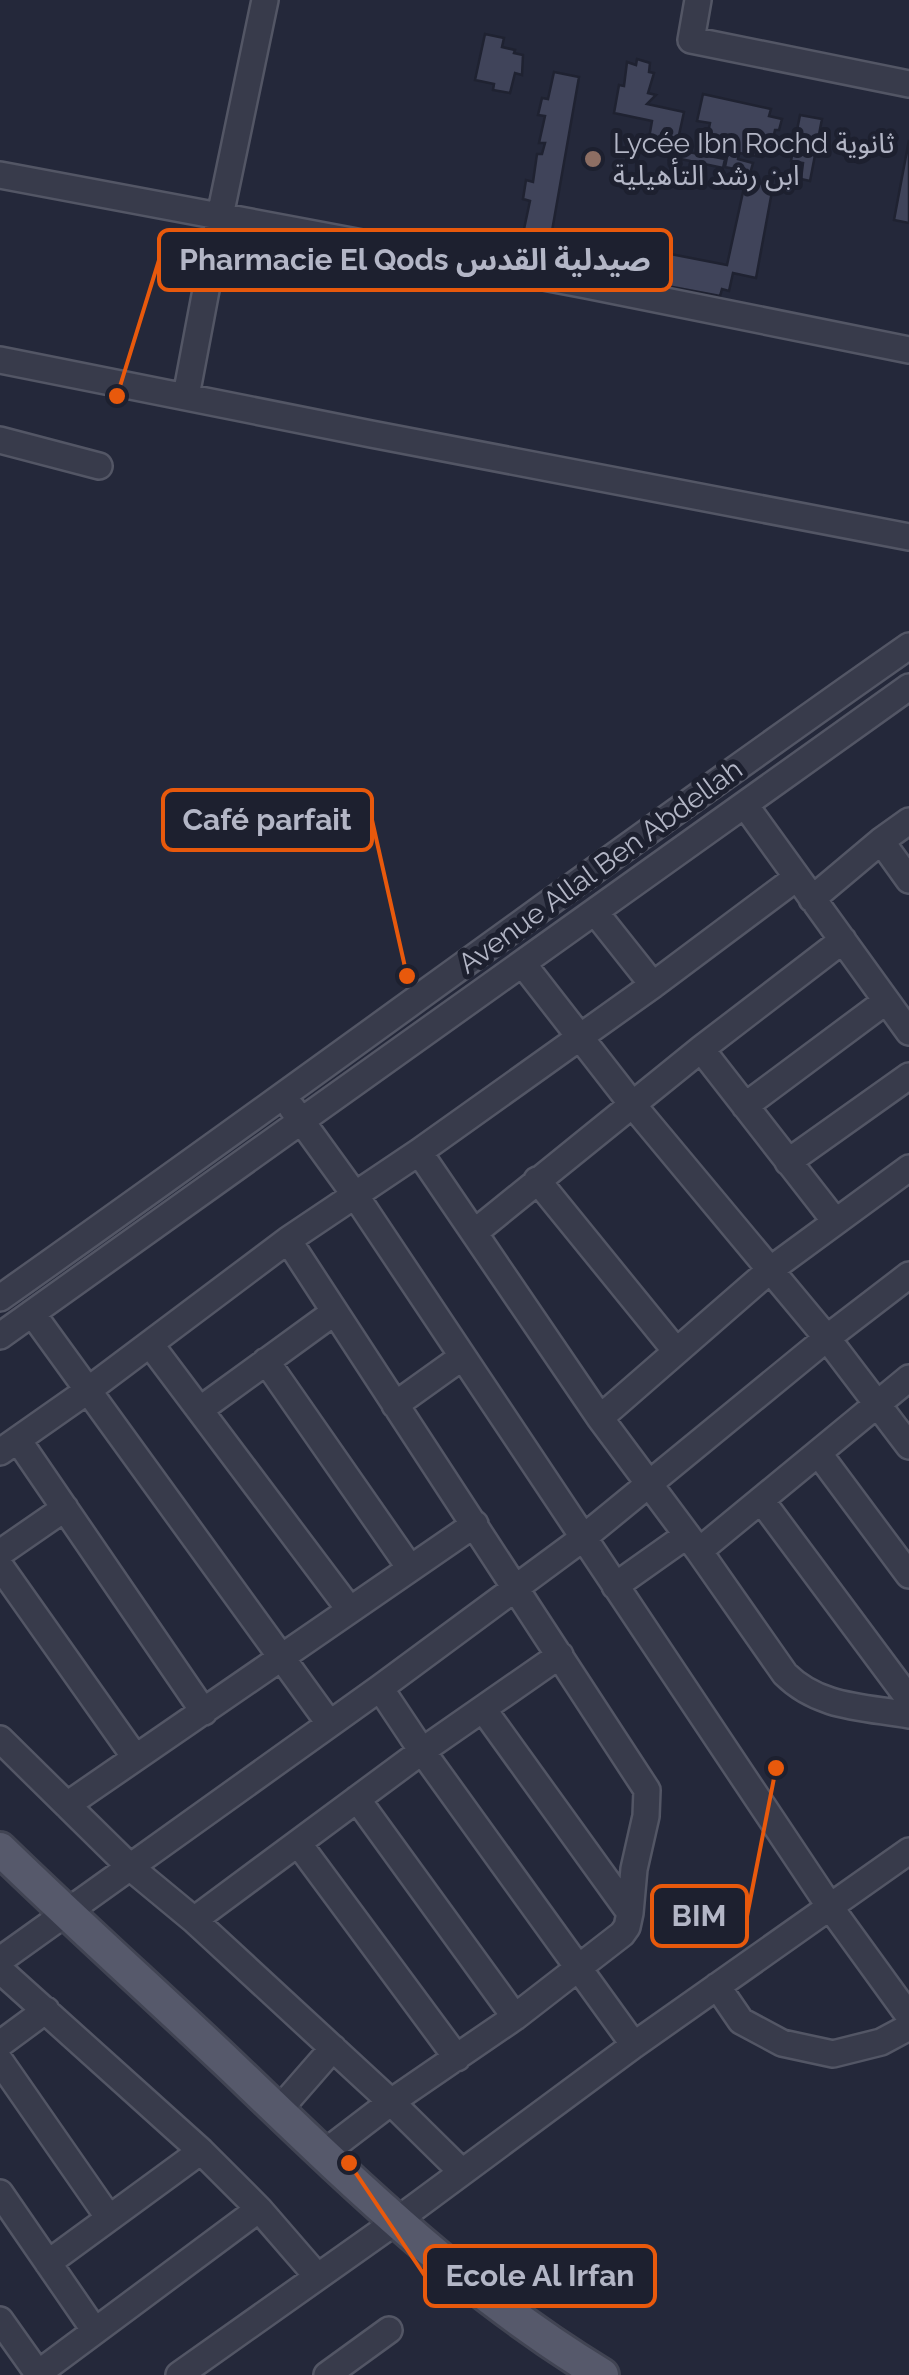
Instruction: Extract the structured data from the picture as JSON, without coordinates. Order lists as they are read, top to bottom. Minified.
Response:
{"streets":{"street":["Avenue Allal Ben Abdellah"]},"places":["Lycée Ibn Rochd ثانوية ابن رشد التأهيلية","Pharmacie El Qods صيدلية القدس","Café parfait","BIM","Ecole Al Irfan"]}
